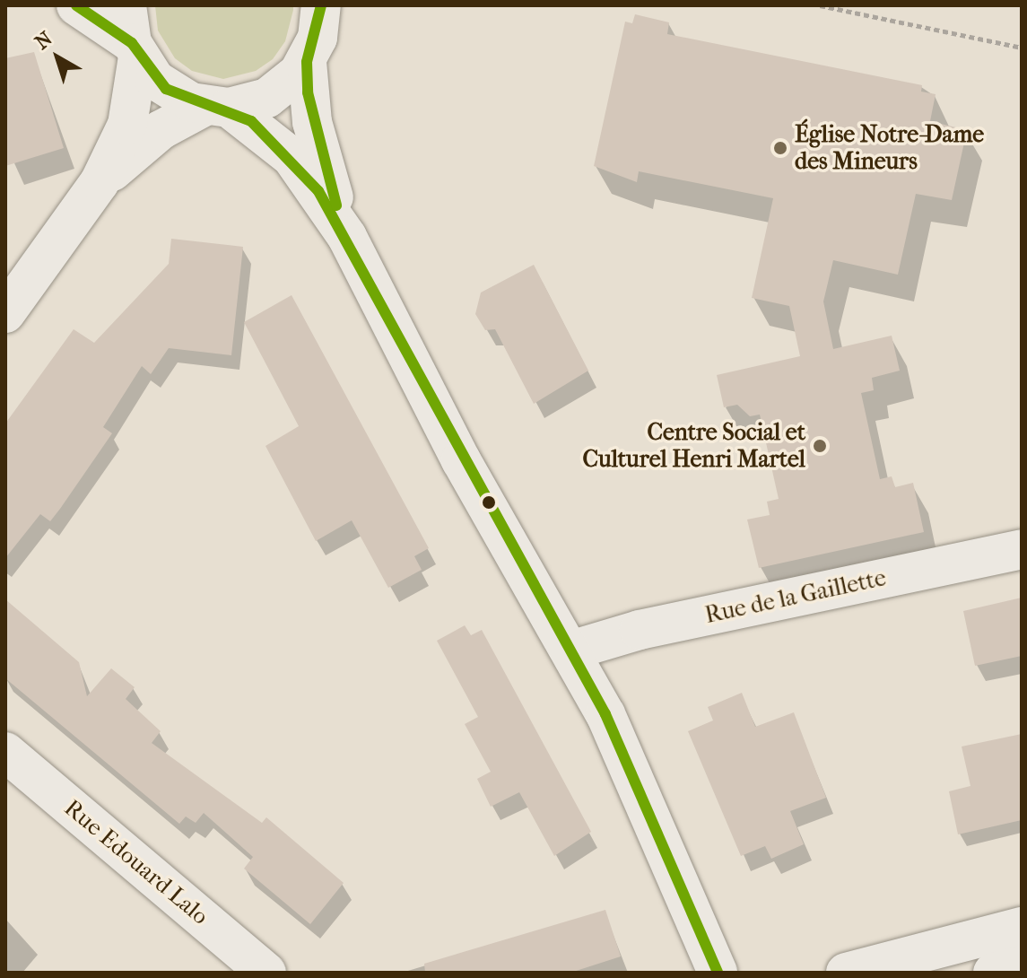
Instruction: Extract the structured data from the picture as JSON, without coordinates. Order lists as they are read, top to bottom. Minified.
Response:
{"streets":{"street":["Rue de la Gaillette","Rue Edouard Lalo"]},"places":["Église Notre-Dame des Mineurs","Centre Social et Culturel Henri Martel"],"north":"top left"}
